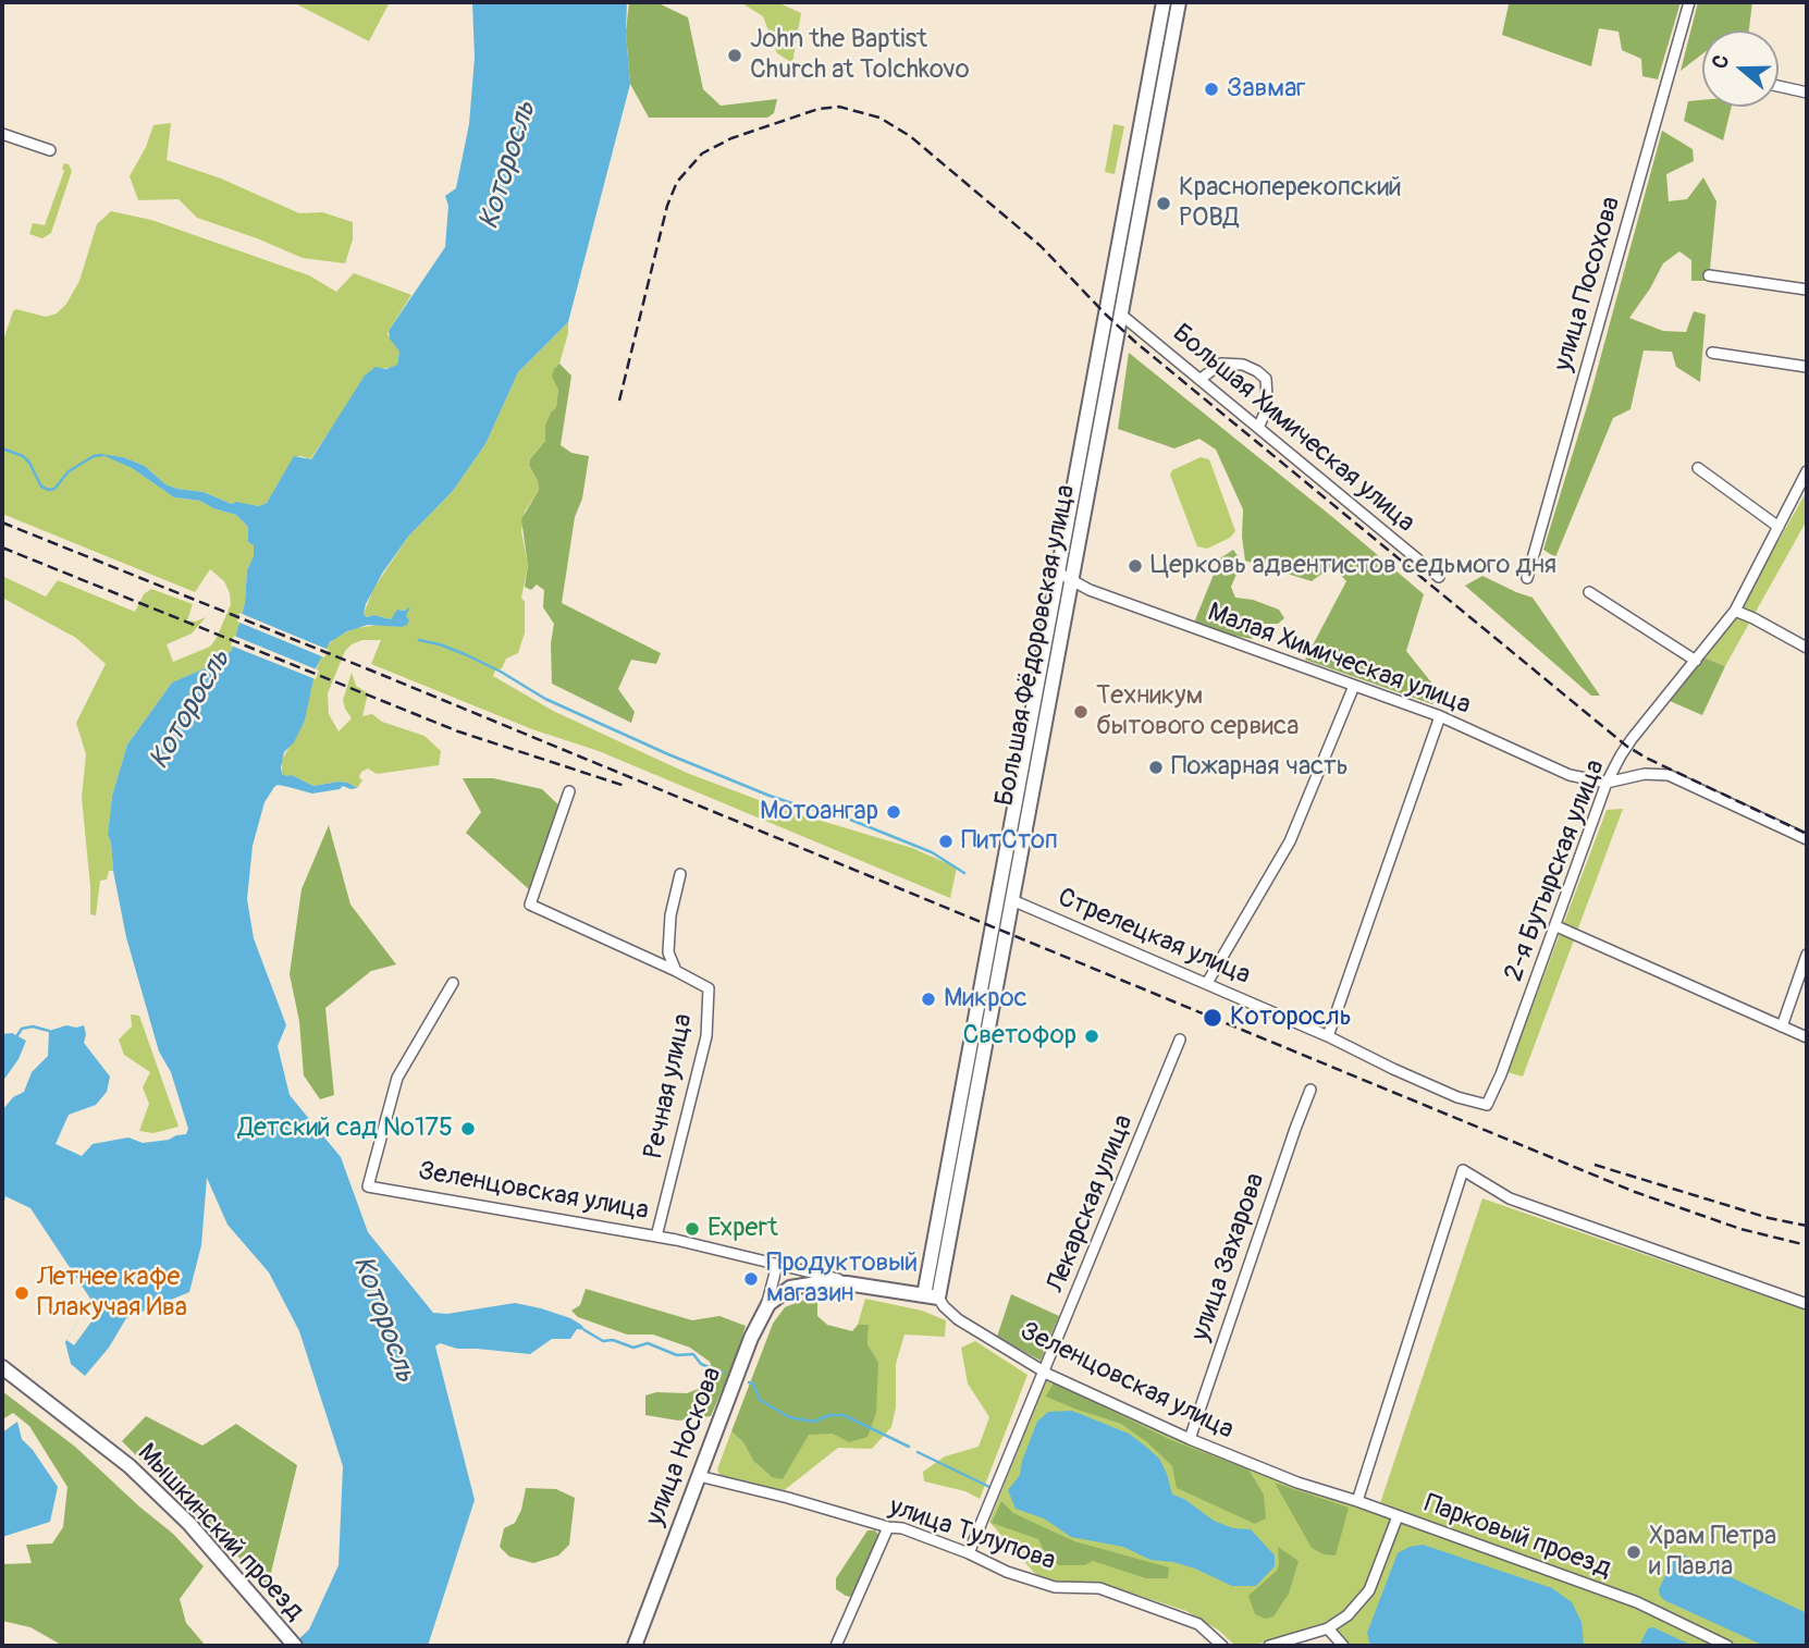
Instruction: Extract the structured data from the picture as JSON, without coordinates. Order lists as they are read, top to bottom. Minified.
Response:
{"streets":{"main road":["Большая Фёдоровская улица","Зеленцовская улица","улица Носкова","Мышкинский проезд"],"street":["улица Посохова","Большая Химическая улица","Малая Химическая улица","2-я Бутырская улица","Стрелецкая улица","Речная улица","Лекарская улица","улица Захарова","улица Тулупова","Парковый проезд"]},"crossings":[["Большая Химическая улица","Большая Фёдоровская улица"],["Большая Фёдоровская улица","Малая Химическая улица"],["Большая Фёдоровская улица","Стрелецкая улица"],["Большая Фёдоровская улица","Зеленцовская улица"],["Малая Химическая улица","2-я Бутырская улица"],["2-я Бутырская улица","Стрелецкая улица"],["Речная улица","Зеленцовская улица"],["Зеленцовская улица","Лекарская улица"],["Зеленцовская улица","улица Захарова"],["Зеленцовская улица","улица Носкова"],["Зеленцовская улица","Парковый проезд"],["Лекарская улица","улица Тулупова"],["улица Носкова","улица Тулупова"]],"water":["Которосль"],"places":["John the Baptist Church at Tolchkovo","Завмаг","Красноперекопский РОВД","Церковь адвентистов седьмого дня","Техникум бытового сервиса","Пожарная часть","Мотоангар","ПитСтоп","Микрос","Которосль","Светофор","Детский сад №175","Expert","Продуктовый магазин","Летнее кафе Плакучая Ива","Храм Петра и Павла"],"north":"left"}
